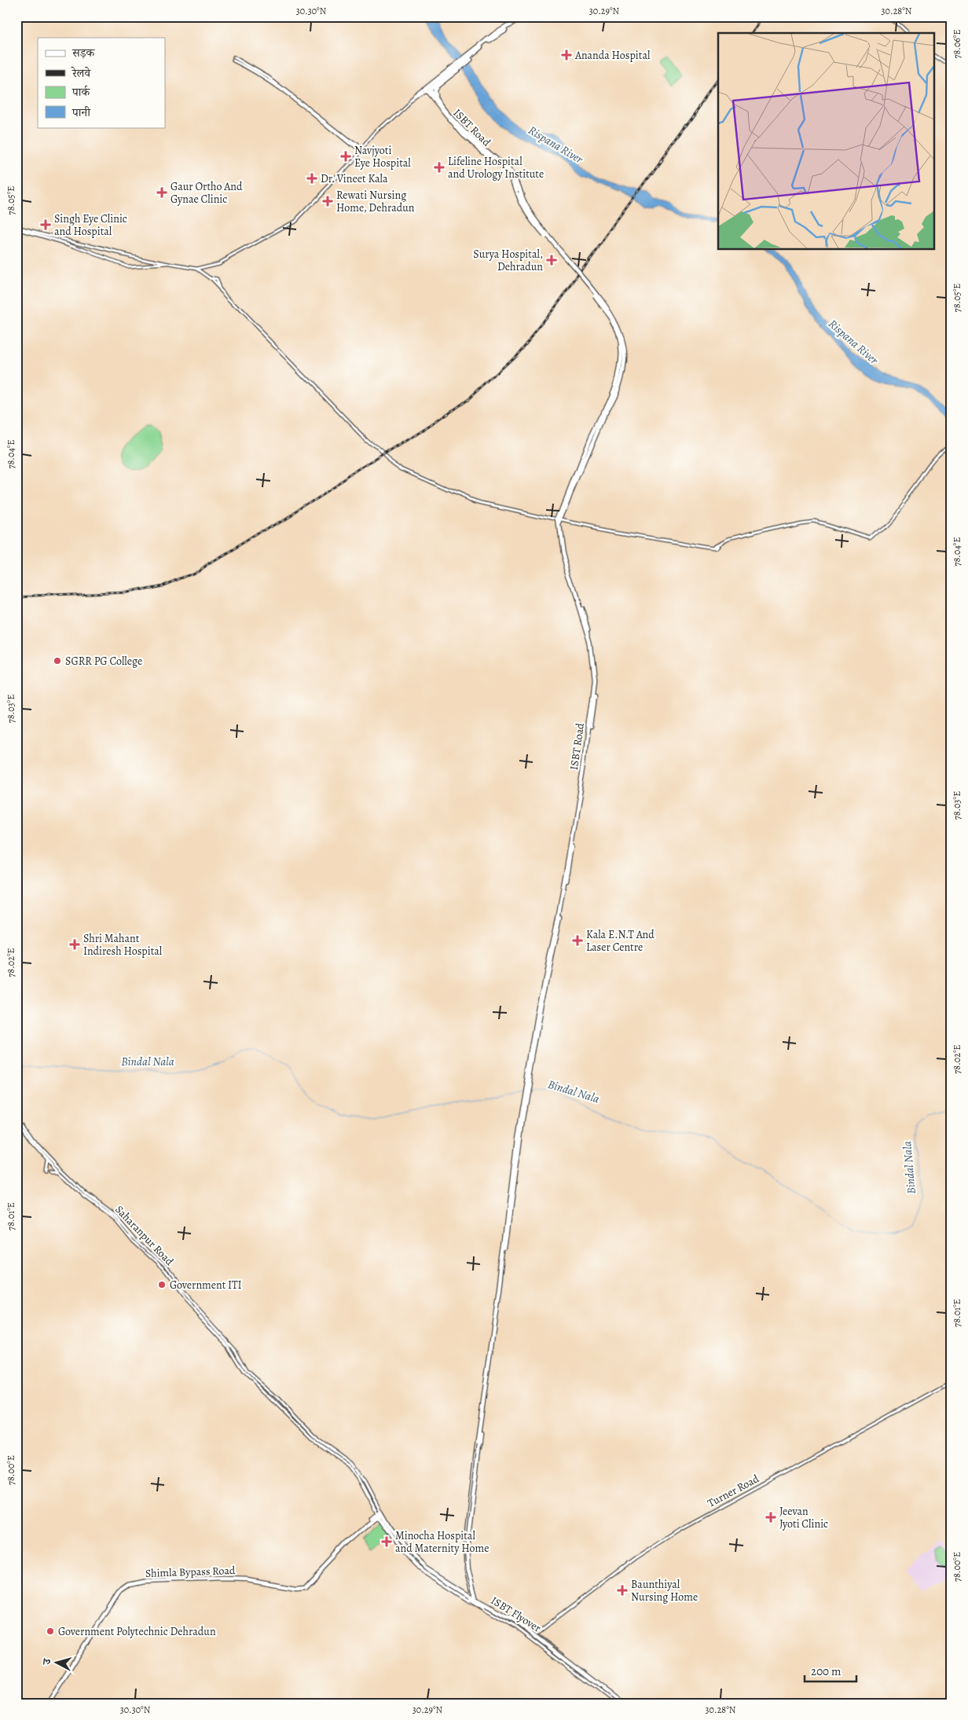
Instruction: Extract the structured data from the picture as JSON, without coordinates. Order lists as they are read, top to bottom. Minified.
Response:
{"streets":{"highway":["ISBT Road","Shimla Bypass Road","ISBT Flyover"],"main road":["Saharanpur Road","Turner Road"]},"crossings":[["Saharanpur Road","Shimla Bypass Road"]],"water":["Rispana River","Bindal Nala"],"places":{"health":["Ananda Hospital","Navjyoti Eye Hospital","Lifeline Hospital and Urology Institute","Dr. Vineet Kala","Gaur Ortho And Gynae Clinic","Rewati Nursing Home, Dehradun","Singh Eye Clinic and Hospital","Surya Hospital, Dehradun","Kala E.N.T And Laser Centre","Shri Mahant Indiresh Hospital","Jeevan Jyoti Clinic","Minocha Hospital and Maternity Home","Baunthiyal Nursing Home"],"other":["SGRR PG College","Government ITI","Government Polytechnic Dehradun"]},"legend":["सड़क","रेलवे","पार्क","पानी"],"scale_bar":"200 m","north":"left","coordinates":["30.30°N","30.29°N","30.28°N","78.06°E","78.05°E","78.04°E","78.03°E","78.02°E","78.01°E","78.00°E"]}
